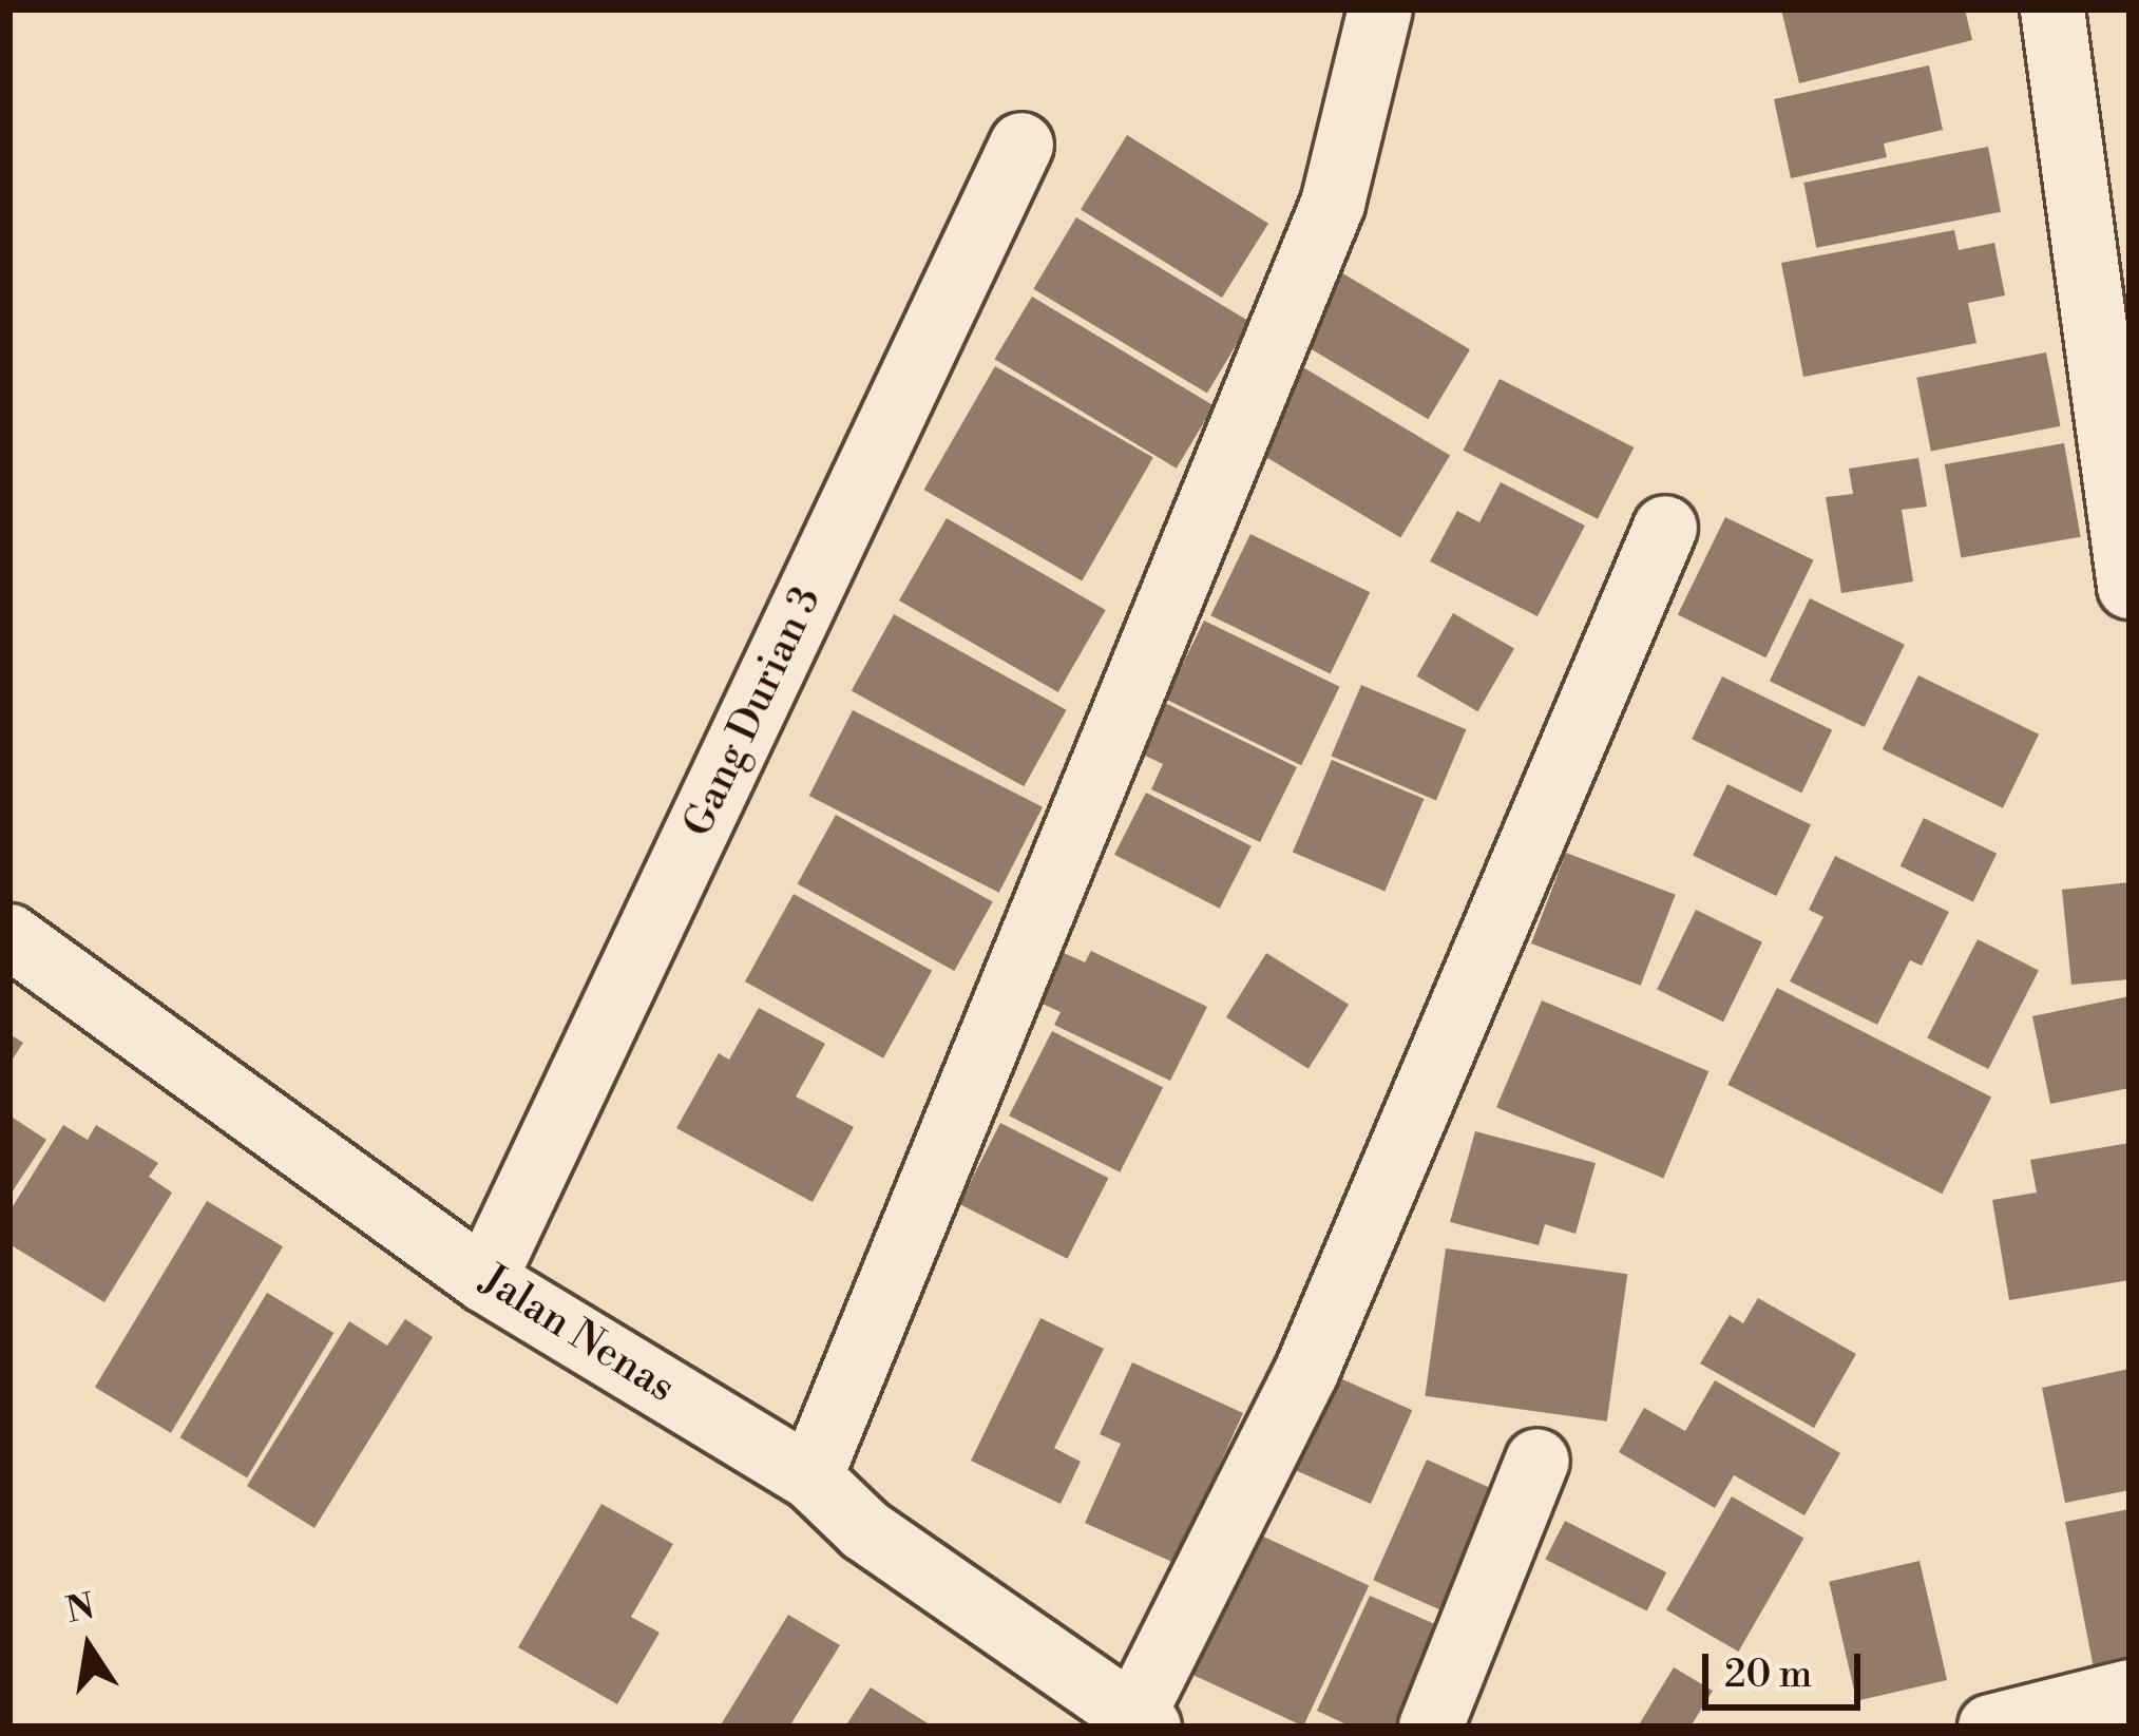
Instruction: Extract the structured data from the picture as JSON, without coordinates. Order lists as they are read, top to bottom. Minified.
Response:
{"streets":{"street":["Gang Durian 3","Jalan Nenas"]},"crossings":[["Gang Durian 3","Jalan Nenas"]],"scale_bar":"20 m","north":"top"}
